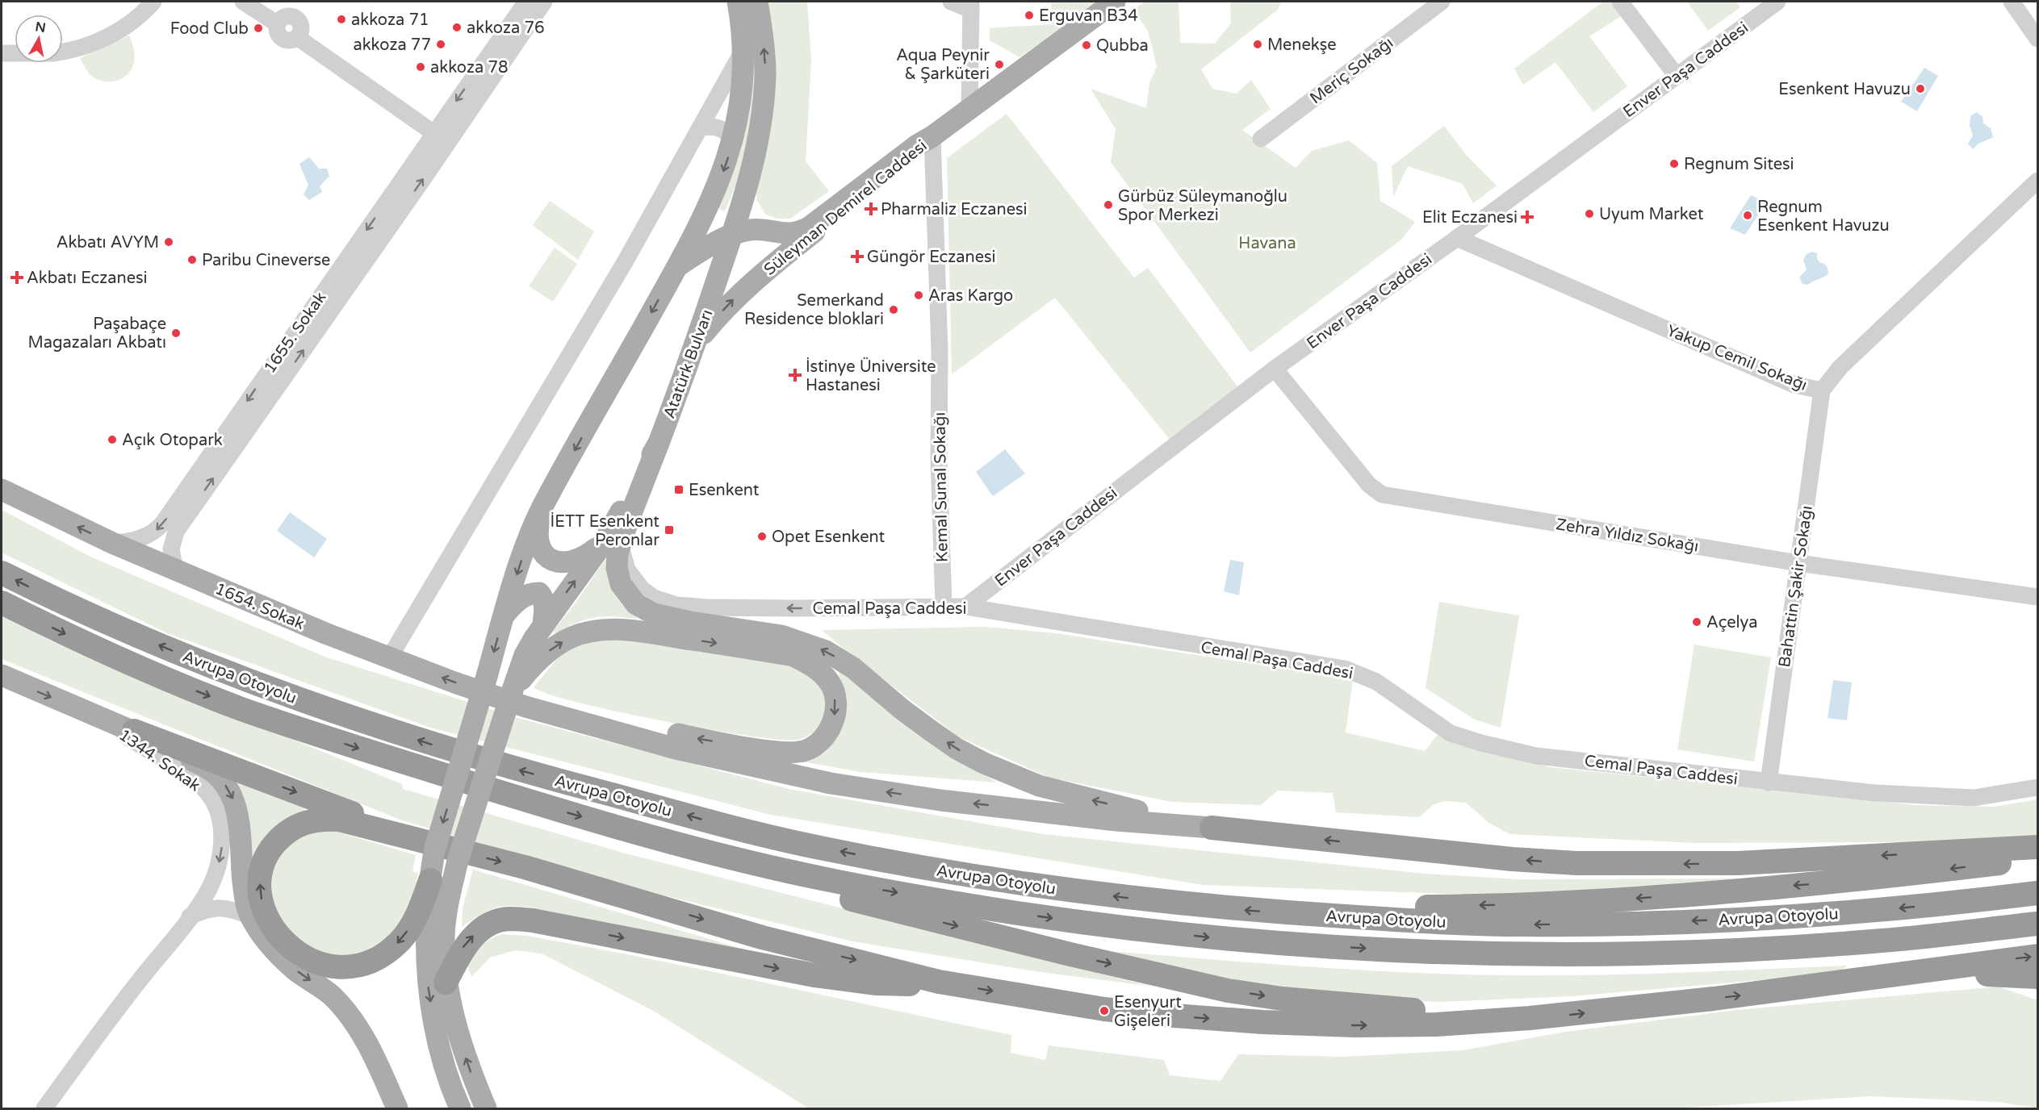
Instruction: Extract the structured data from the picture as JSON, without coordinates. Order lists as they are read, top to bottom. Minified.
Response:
{"streets":{"highway":["Avrupa Otoyolu"],"main road":["Süleyman Demirel Caddesi","Atatürk Bulvarı","1654. Sokak"],"street":["Enver Paşa Caddesi","Meriç Sokağı","1655. Sokak","Yakup Cemil Sokağı","Kemal Sunal Sokağı","Zehra Yıldız Sokağı","Bahattin Şakir Sokağı","Cemal Paşa Caddesi","1344. Sokak"]},"crossings":[["Enver Paşa Caddesi","Yakup Cemil Sokağı"],["Enver Paşa Caddesi","Zehra Yıldız Sokağı"],["Enver Paşa Caddesi","Cemal Paşa Caddesi"],["Süleyman Demirel Caddesi","Atatürk Bulvarı"],["Süleyman Demirel Caddesi","Kemal Sunal Sokağı"],["1655. Sokak","1654. Sokak"],["Yakup Cemil Sokağı","Bahattin Şakir Sokağı"],["Atatürk Bulvarı","1654. Sokak"],["Atatürk Bulvarı","Cemal Paşa Caddesi"],["Kemal Sunal Sokağı","Cemal Paşa Caddesi"],["Zehra Yıldız Sokağı","Bahattin Şakir Sokağı"],["Bahattin Şakir Sokağı","Cemal Paşa Caddesi"]],"one_way":["1654. Sokak","1344. Sokak"],"parks":["Havana"],"places":{"other":["Erguvan B34","akkoza 71","akkoza 76","Food Club","akkoza 77","Menekşe","Qubba","Aqua Peynir & Şarküteri","akkoza 78","Esenkent Havuzu","Regnum Sitesi","Gürbüz Süleymanoğlu Spor Merkezi","Uyum Market","Regnum Esenkent Havuzu","Akbatı AVYM","Paribu Cineverse","Aras Kargo","Semerkand Residence bloklari","Paşabaçe Magazaları Akbatı","Açık Otopark","Opet Esenkent","Açelya","Esenyurt Gişeleri"],"health":["Pharmaliz Eczanesi","Elit Eczanesi","Güngör Eczanesi","Akbatı Eczanesi","İstinye Üniversite Hastanesi"],"transit":["Esenkent","İETT Esenkent Peronlar"]},"north":"top"}
